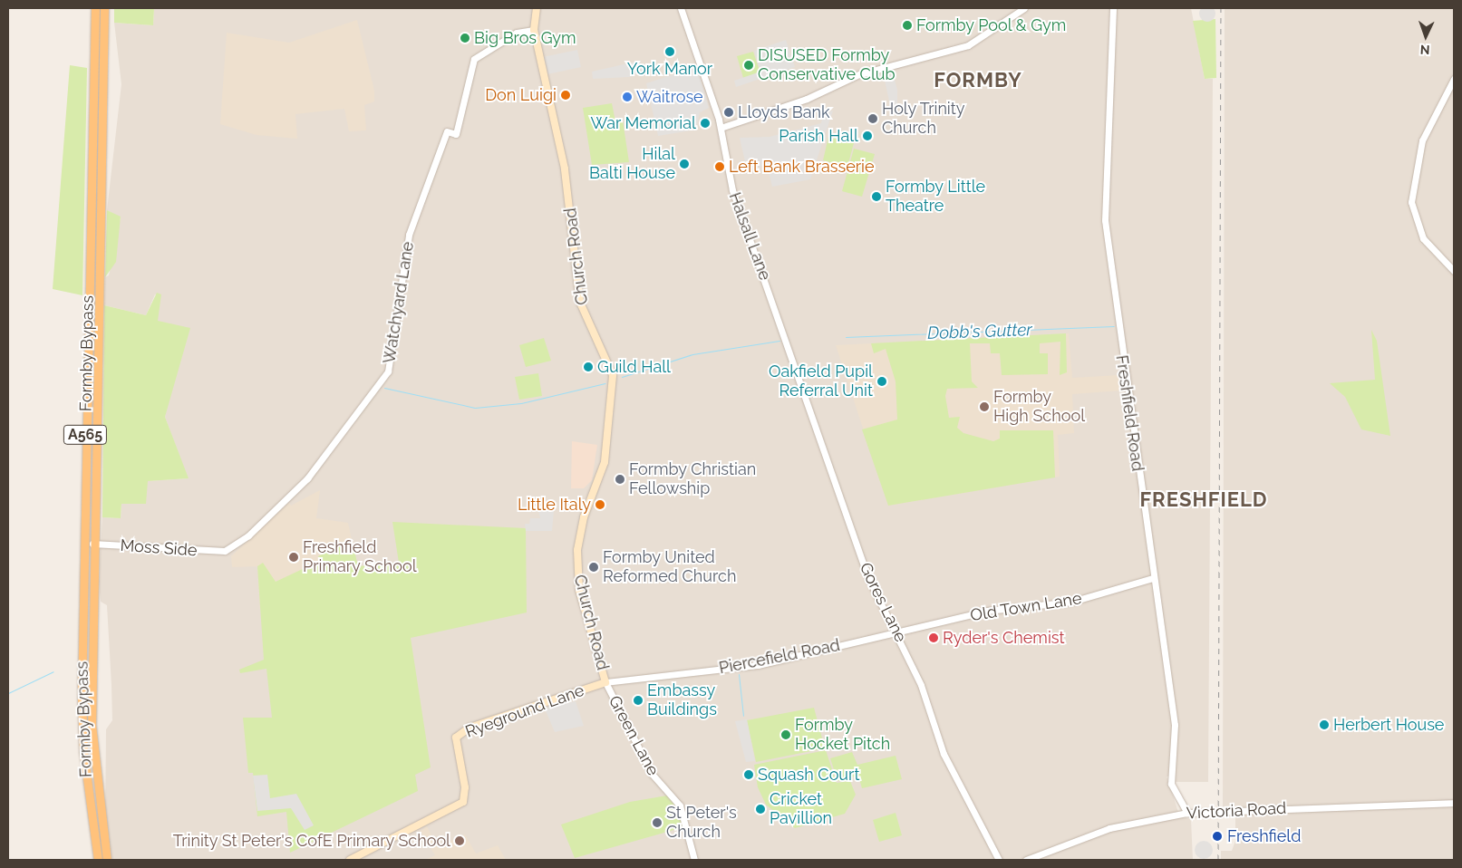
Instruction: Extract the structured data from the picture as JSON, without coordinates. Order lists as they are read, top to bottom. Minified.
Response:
{"streets":{"highway":["Formby Bypass","A565"],"main road":["Church Road","Ryeground Lane"],"street":["Halsall Lane","Watchyard Lane","Freshfield Road","Moss Side","Gores Lane","Old Town Lane","Piercefield Road","Green Lane","Victoria Road"]},"crossings":[["Halsall Lane","Gores Lane"],["Church Road","Watchyard Lane"],["Church Road","Piercefield Road"],["Church Road","Ryeground Lane"],["Church Road","Green Lane"],["Watchyard Lane","Moss Side"],["Formby Bypass","Moss Side"],["Freshfield Road","Old Town Lane"],["Freshfield Road","Victoria Road"],["Gores Lane","Old Town Lane"],["Gores Lane","Piercefield Road"],["Old Town Lane","Piercefield Road"],["Piercefield Road","Ryeground Lane"],["Piercefield Road","Green Lane"],["Ryeground Lane","Green Lane"]],"districts":["FORMBY","FRESHFIELD"],"water":["Dobb's Gutter"],"places":["Formby Pool & Gym","Big Bros Gym","York Manor","DISUSED Formby Conservative Club","Don Luigi","Waitrose","Lloyds Bank","Holy Trinity Church","War Memorial","Parish Hall","Hilal Balti House","Left Bank Brasserie","Formby Little Theatre","Guild Hall","Oakfield Pupil Referral Unit","Formby High School","Formby Christian Fellowship","Little Italy","Freshfield Primary School","Formby United Reformed Church","Ryder's Chemist","Embassy Buildings","Herbert House","Formby Hocket Pitch","Squash Court","Cricket Pavillion","St Peter's Church","Freshfield","Trinity St Peter's CofE Primary School"],"north":"bottom"}
